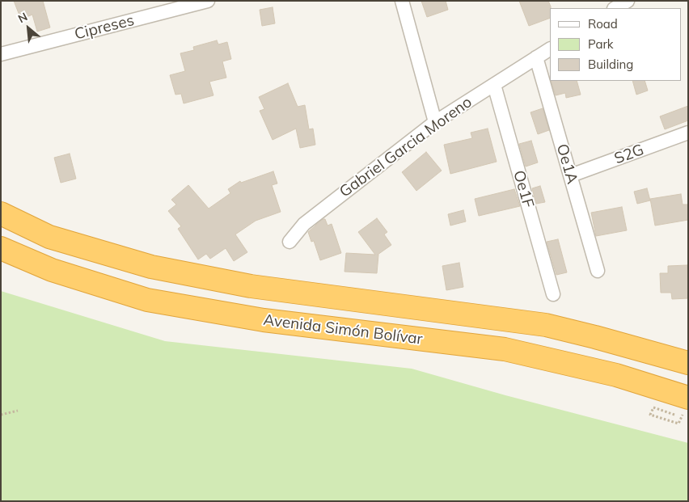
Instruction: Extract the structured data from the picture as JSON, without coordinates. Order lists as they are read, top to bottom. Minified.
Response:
{"streets":{"highway":["Avenida Simón Bolívar"],"street":["Cipreses","Gabriel Garcia Moreno","S2G","Oe1A","Oe1F"]},"crossings":[["Gabriel Garcia Moreno","Oe1A"],["Gabriel Garcia Moreno","Oe1F"],["S2G","Oe1A"]],"legend":["Road","Park","Building"],"north":"top left"}
